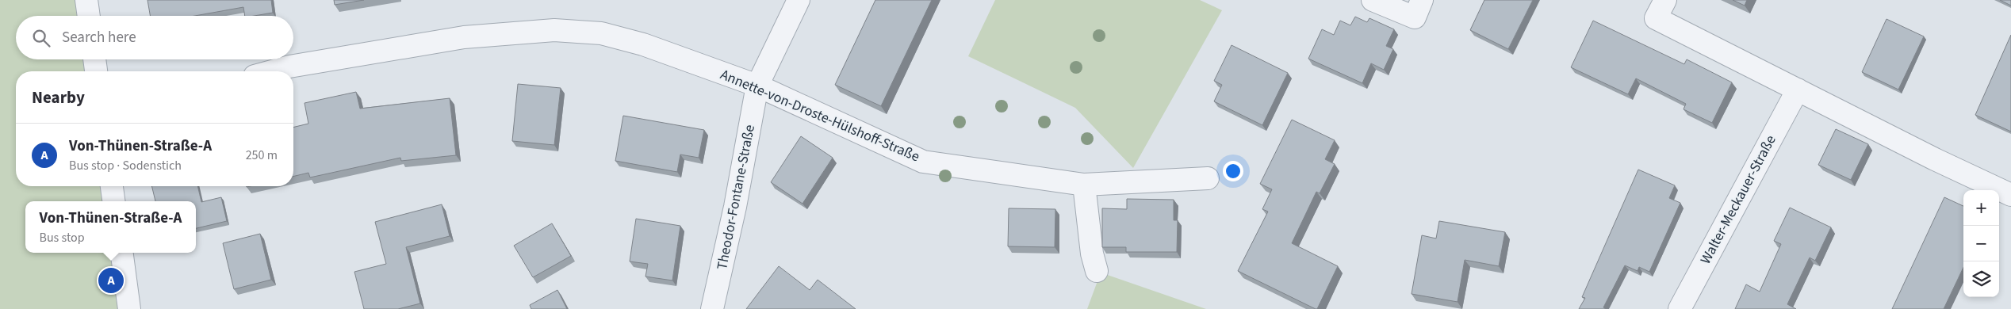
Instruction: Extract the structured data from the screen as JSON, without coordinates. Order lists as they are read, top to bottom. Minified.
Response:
{"streets":{"street":["Annette-von-Droste-Hülshoff-Straße","Theodor-Fontane-Straße","Walter-Meckauer-Straße"]},"crossings":[["Annette-von-Droste-Hülshoff-Straße","Theodor-Fontane-Straße"]],"page":{"search":"Search here","heading":"Nearby","list":[{"mark":"A","name":"Von-Thünen-Straße-A","note":"Bus stop · Sodenstich","value":"250 m"}],"map_buttons":["+","−"],"popup":["Von-Thünen-Straße-A","Bus stop"],"pins":"A"}}
